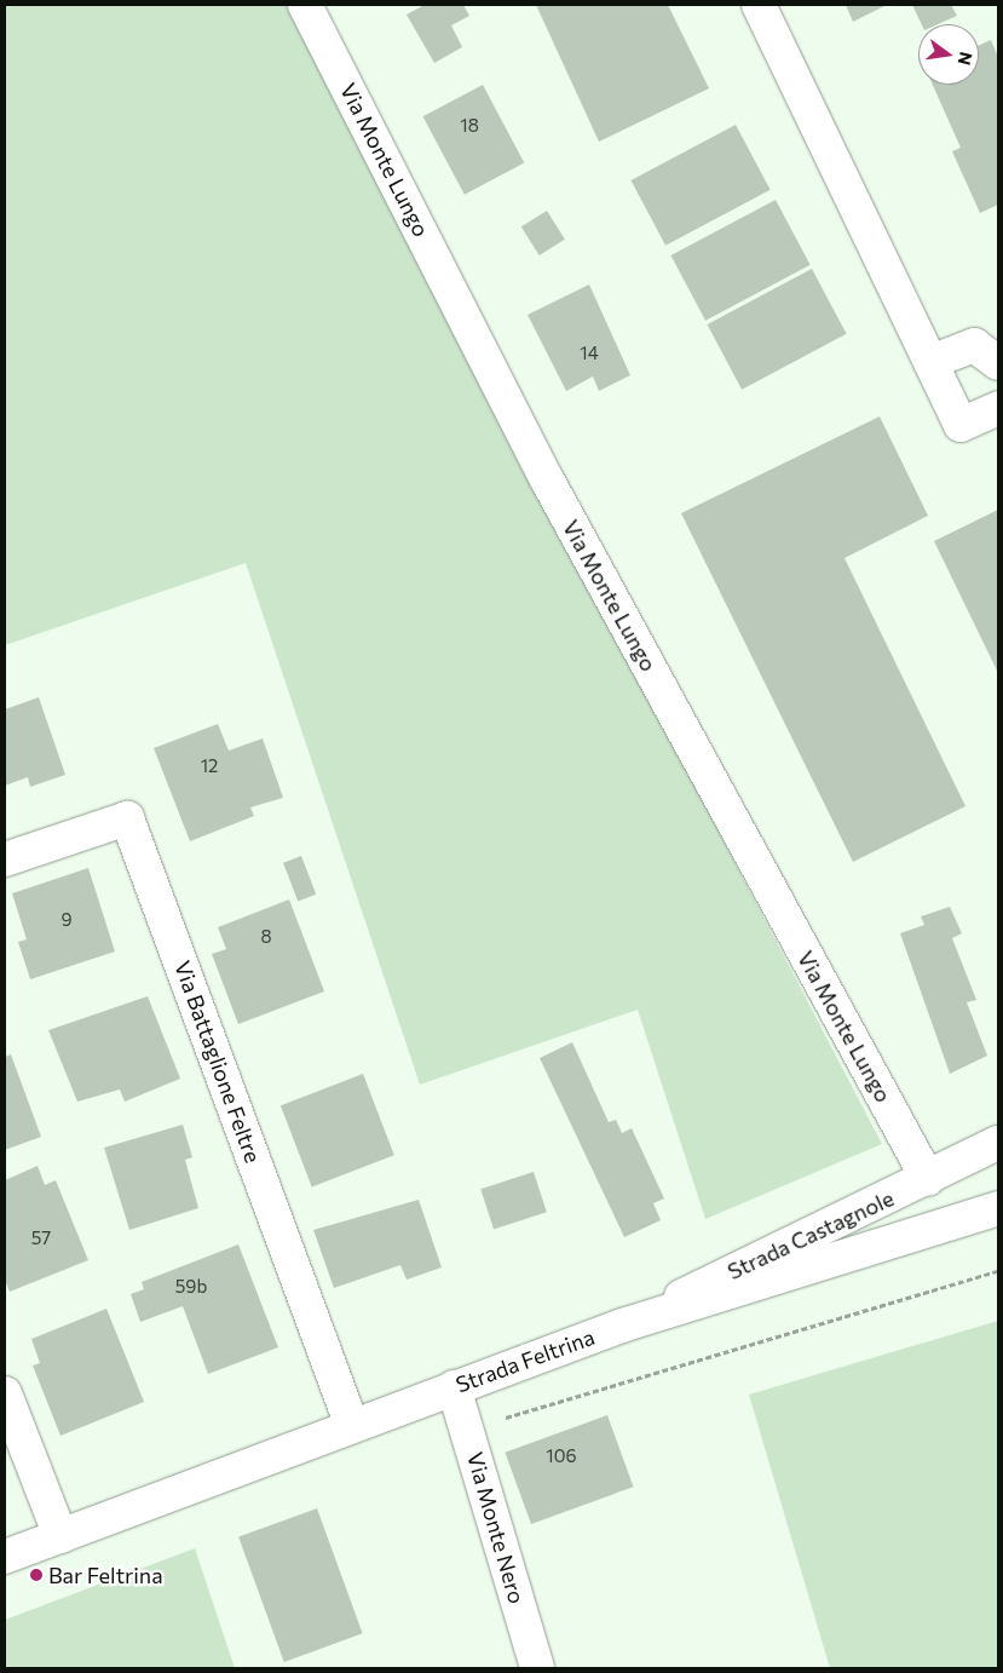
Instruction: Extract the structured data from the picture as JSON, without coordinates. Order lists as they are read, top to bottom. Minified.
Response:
{"streets":{"street":["Via Monte Lungo","Via Battaglione Feltre","Strada Castagnole","Strada Feltrina","Via Monte Nero"]},"crossings":[["Via Monte Lungo","Strada Castagnole"],["Via Battaglione Feltre","Strada Feltrina"],["Strada Castagnole","Strada Feltrina"],["Strada Feltrina","Via Monte Nero"]],"places":["Bar Feltrina"],"house_numbers":["18","14","12","9","8","57","59b","106"],"north":"right"}
